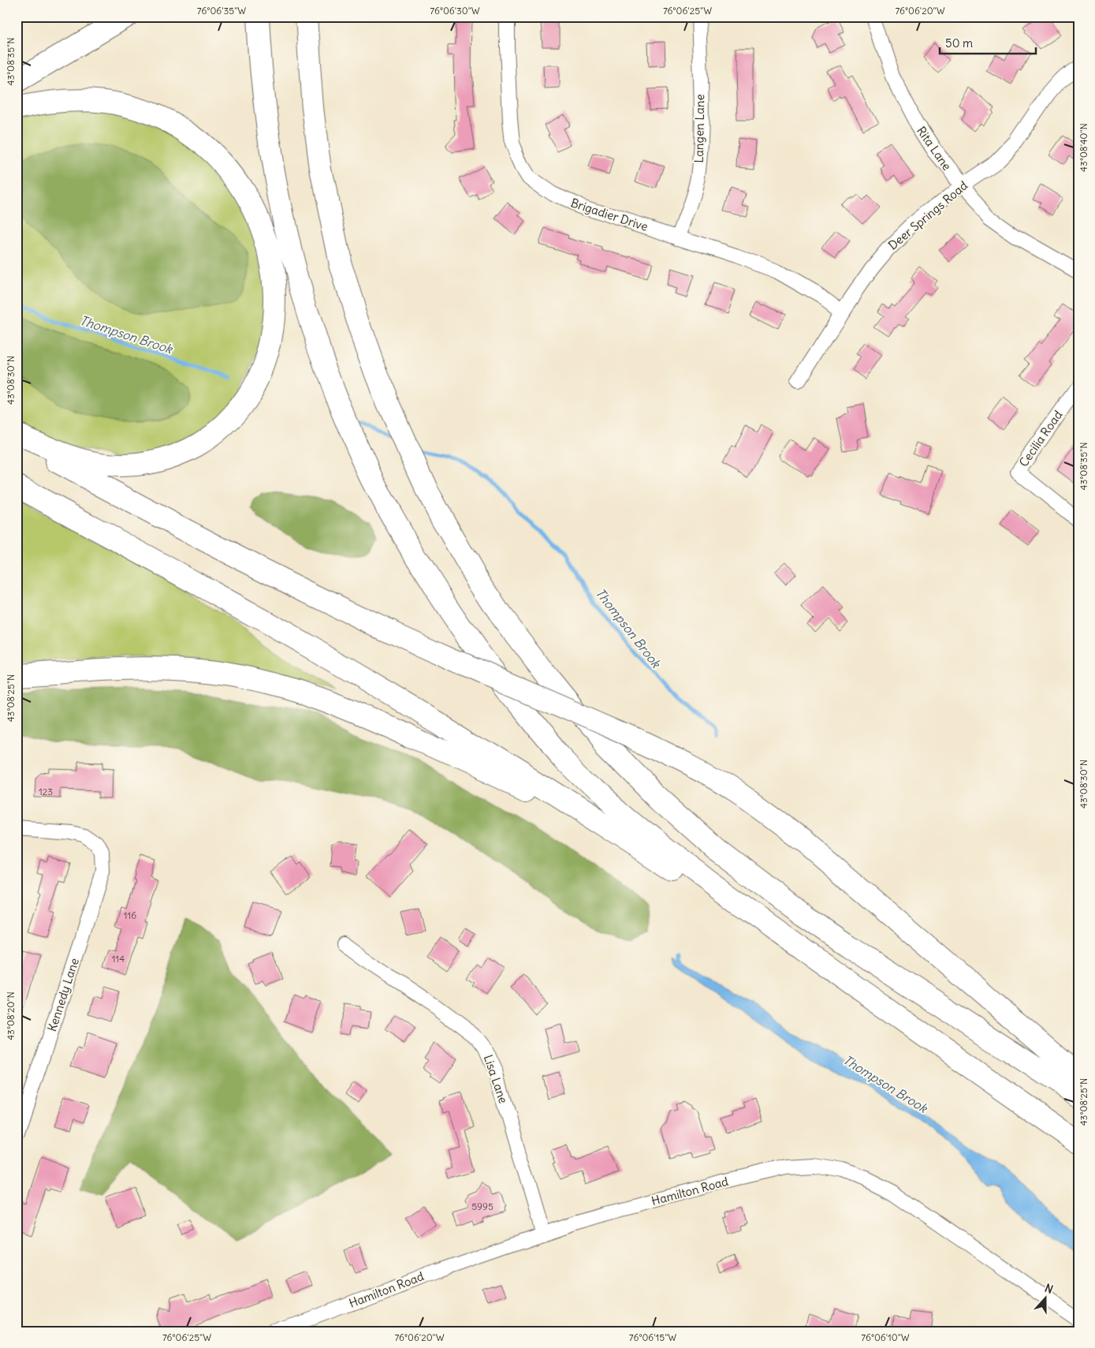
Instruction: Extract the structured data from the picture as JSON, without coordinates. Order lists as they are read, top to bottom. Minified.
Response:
{"streets":{"street":["Langen Lane","Rita Lane","Brigadier Drive","Deer Springs Road","Cecilia Road","Kennedy Lane","Lisa Lane","Hamilton Road"]},"crossings":[["Langen Lane","Brigadier Drive"],["Rita Lane","Deer Springs Road"],["Brigadier Drive","Deer Springs Road"],["Lisa Lane","Hamilton Road"]],"water":["Thompson Brook"],"house_numbers":["123","116","114","5995"],"scale_bar":"50 m","north":"top","coordinates":["76°06'35\"W","76°06'30\"W","76°06'25\"W","76°06'20\"W","43°08'35\"N","43°08'40\"N","43°08'30\"N","43°08'25\"N","43°08'20\"N","76°06'15\"W","76°06'10\"W"]}
